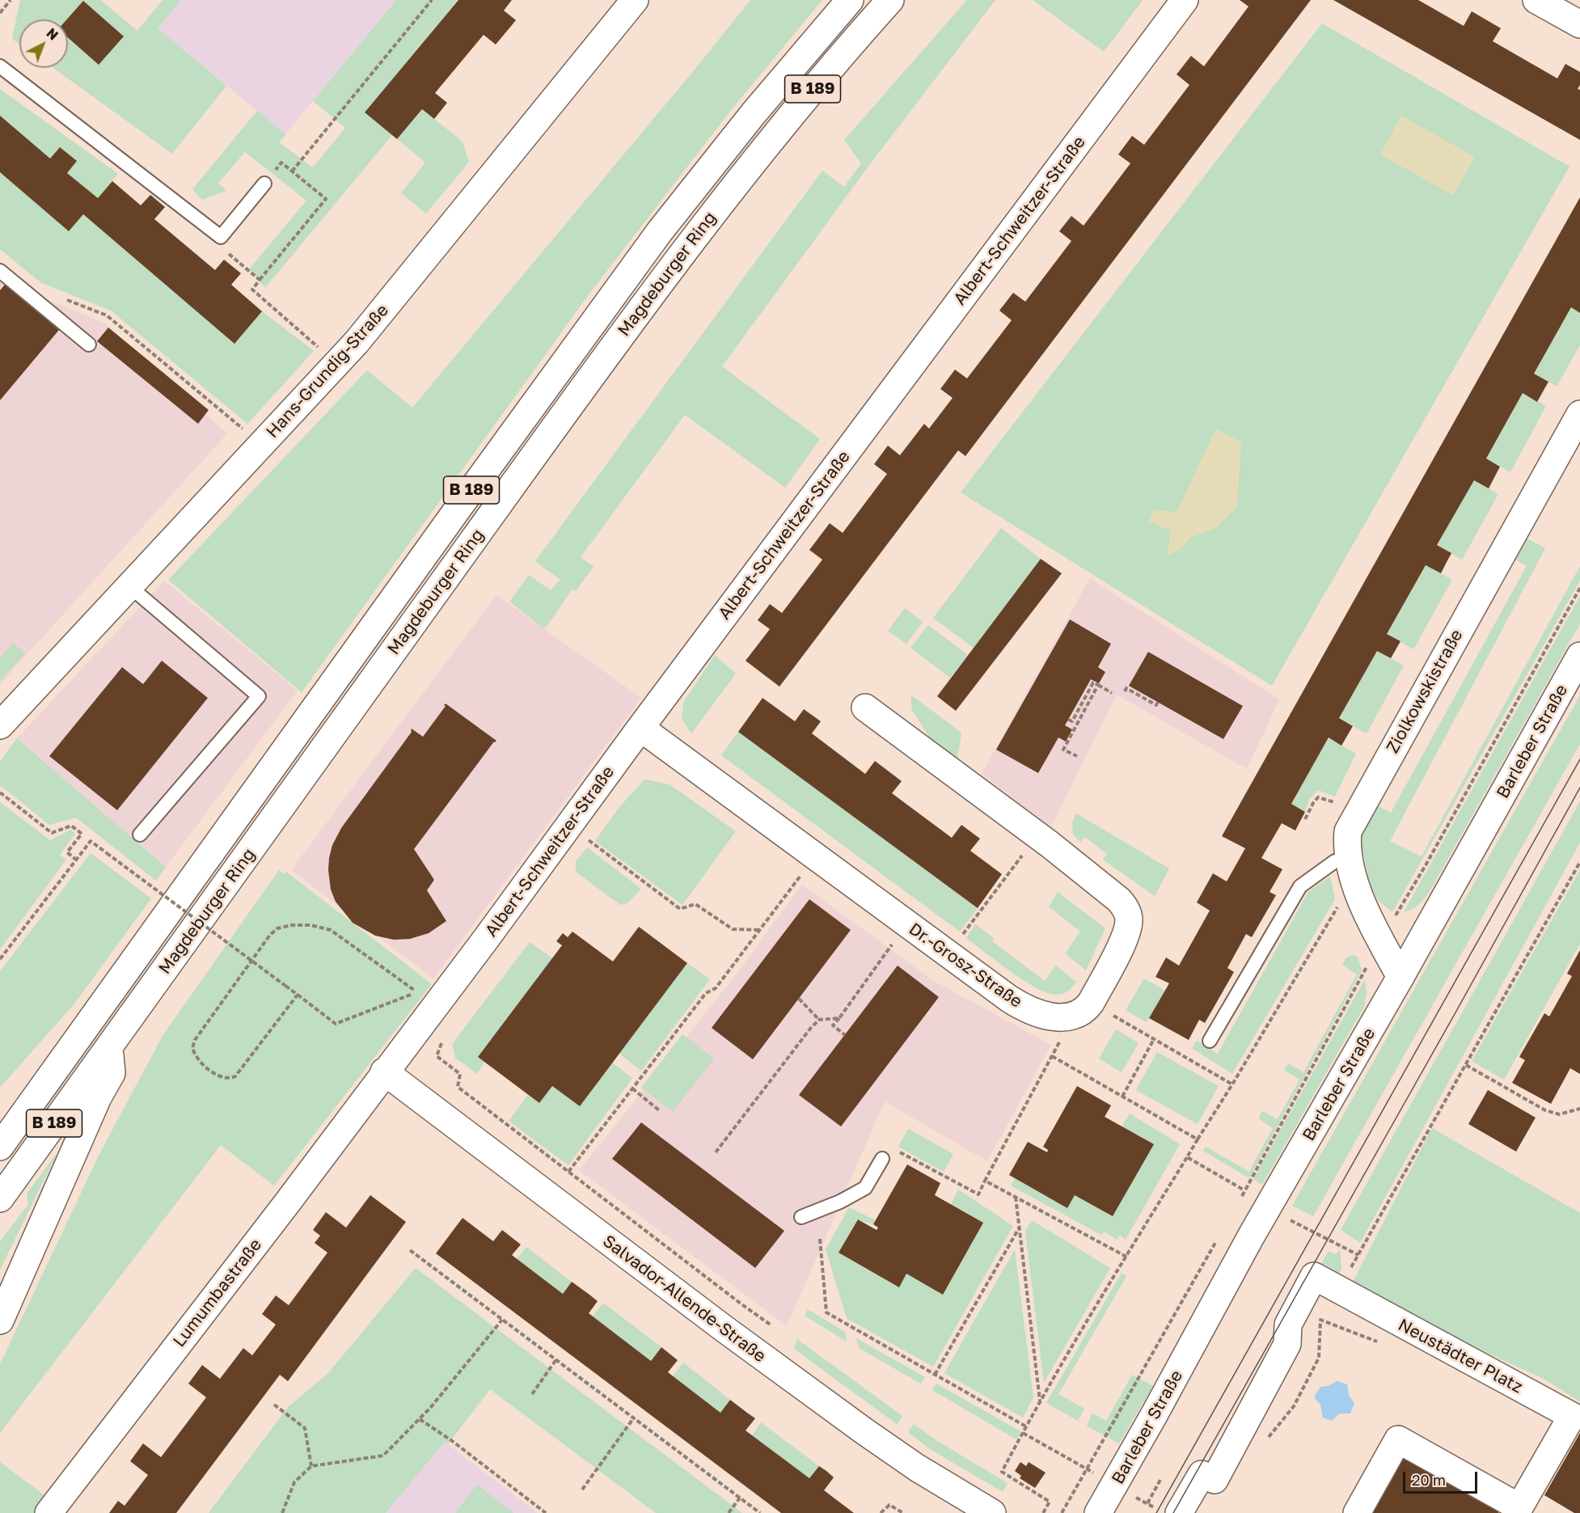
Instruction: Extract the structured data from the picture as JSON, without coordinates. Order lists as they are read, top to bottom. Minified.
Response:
{"streets":{"main road":["B 189","Albert-Schweitzer-Straße","Magdeburger Ring","Hans-Grundig-Straße","Ziolkowskistraße","Barleber Straße","Dr.-Grosz-Straße","Lumumbastraße","Salvador-Allende-Straße","Neustädter Platz"]},"crossings":[["Albert-Schweitzer-Straße","Dr.-Grosz-Straße"],["Albert-Schweitzer-Straße","Lumumbastraße"],["Albert-Schweitzer-Straße","Salvador-Allende-Straße"],["Ziolkowskistraße","Barleber Straße"],["Lumumbastraße","Salvador-Allende-Straße"]],"scale_bar":"20 m","north":"top right"}
